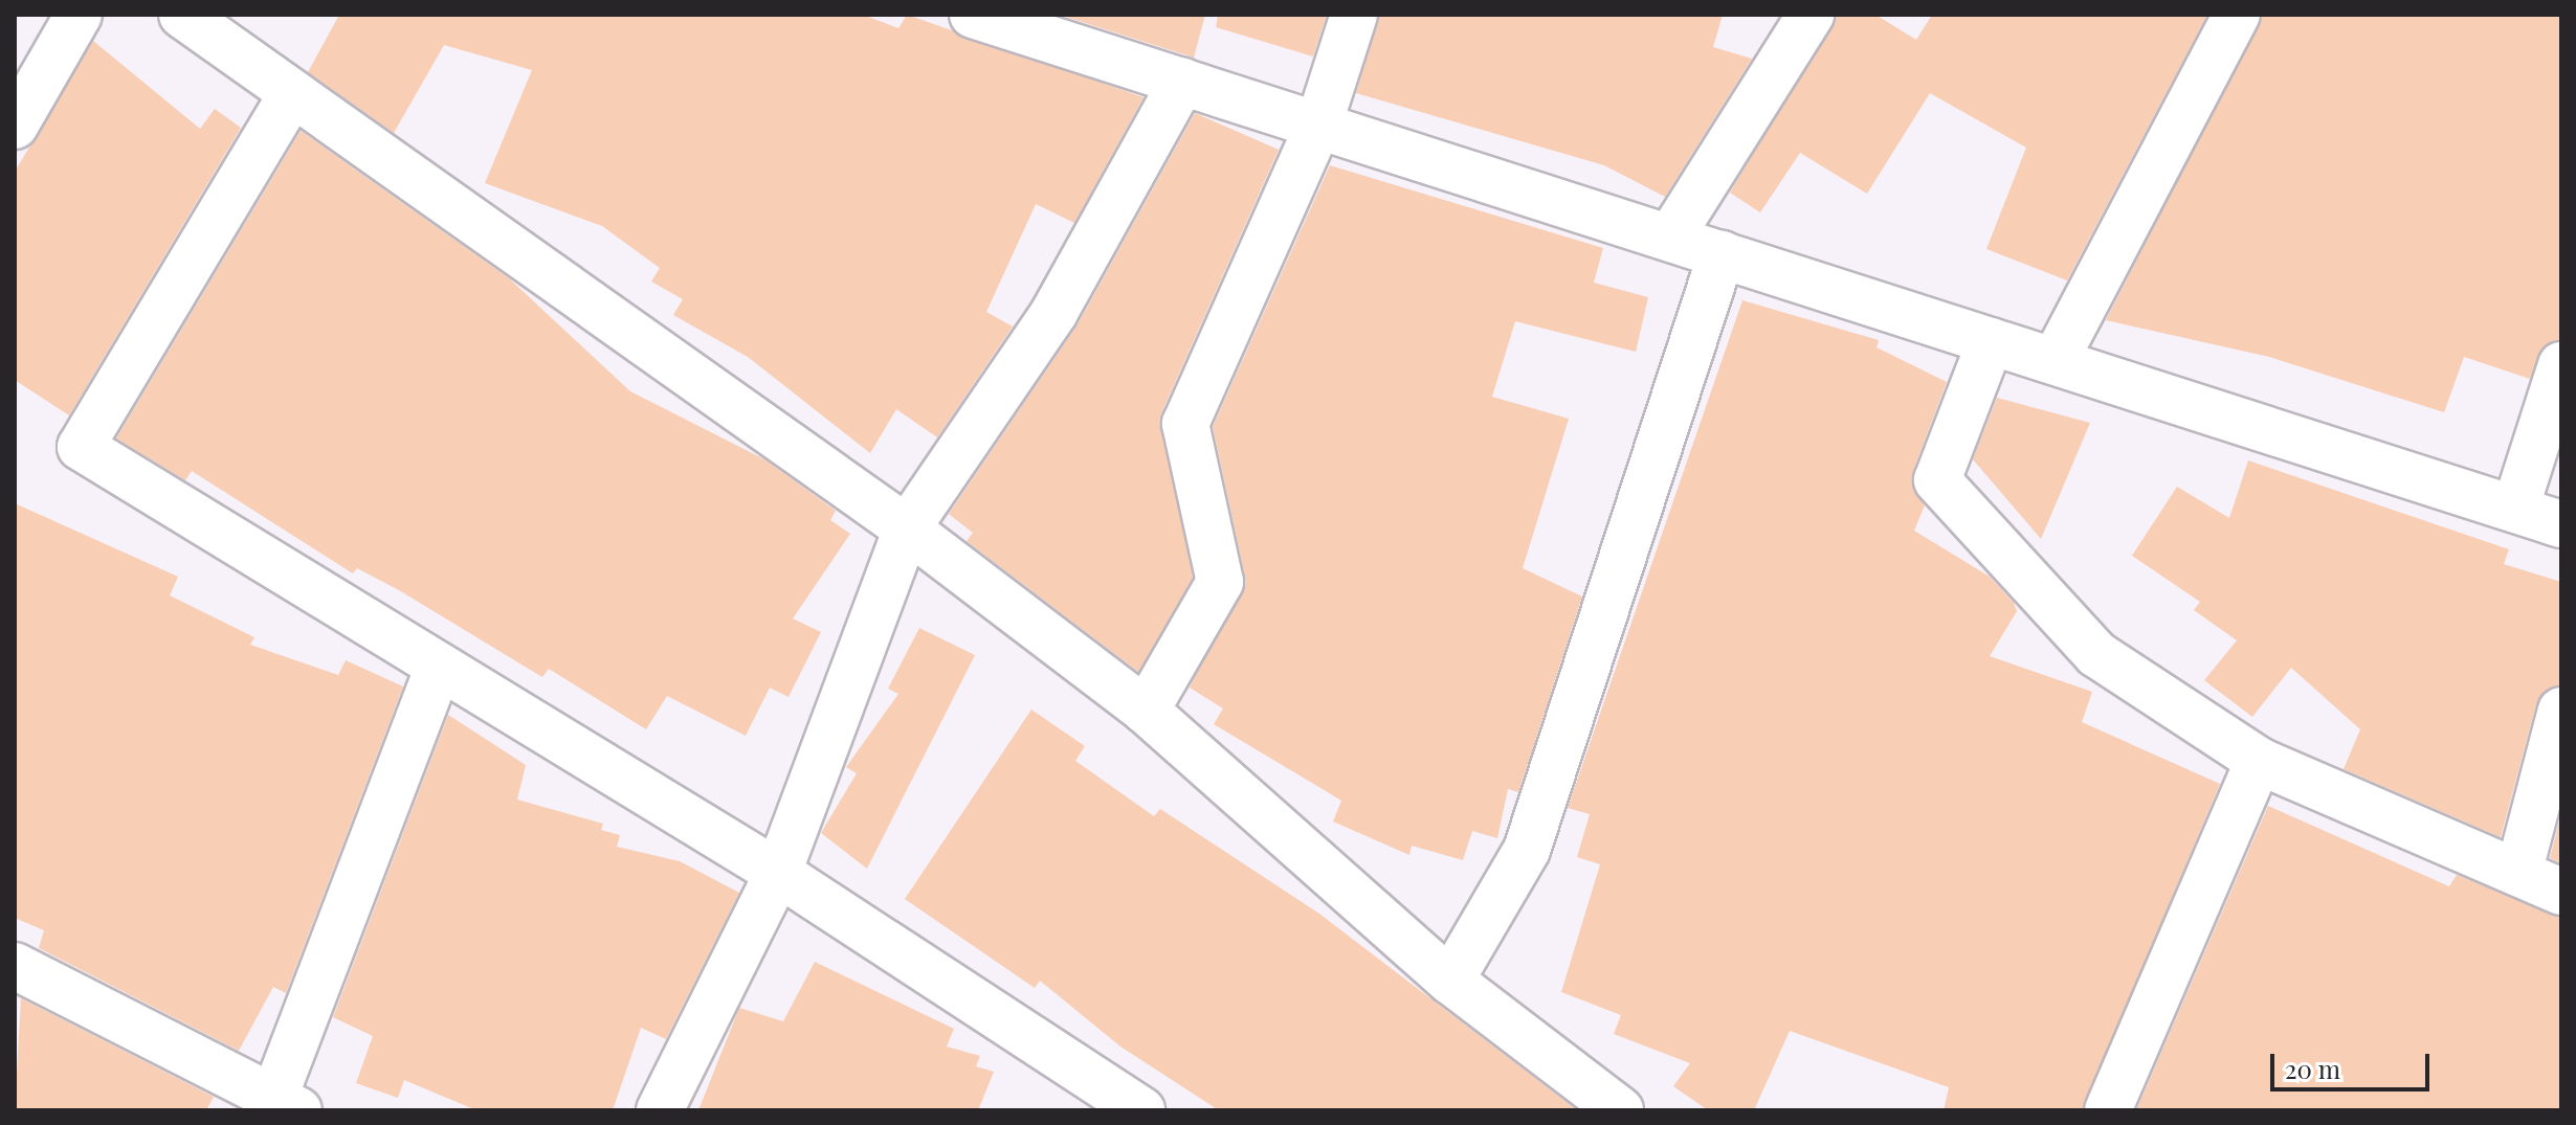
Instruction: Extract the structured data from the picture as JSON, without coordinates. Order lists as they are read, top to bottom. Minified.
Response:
{"scale_bar":"20 m"}
